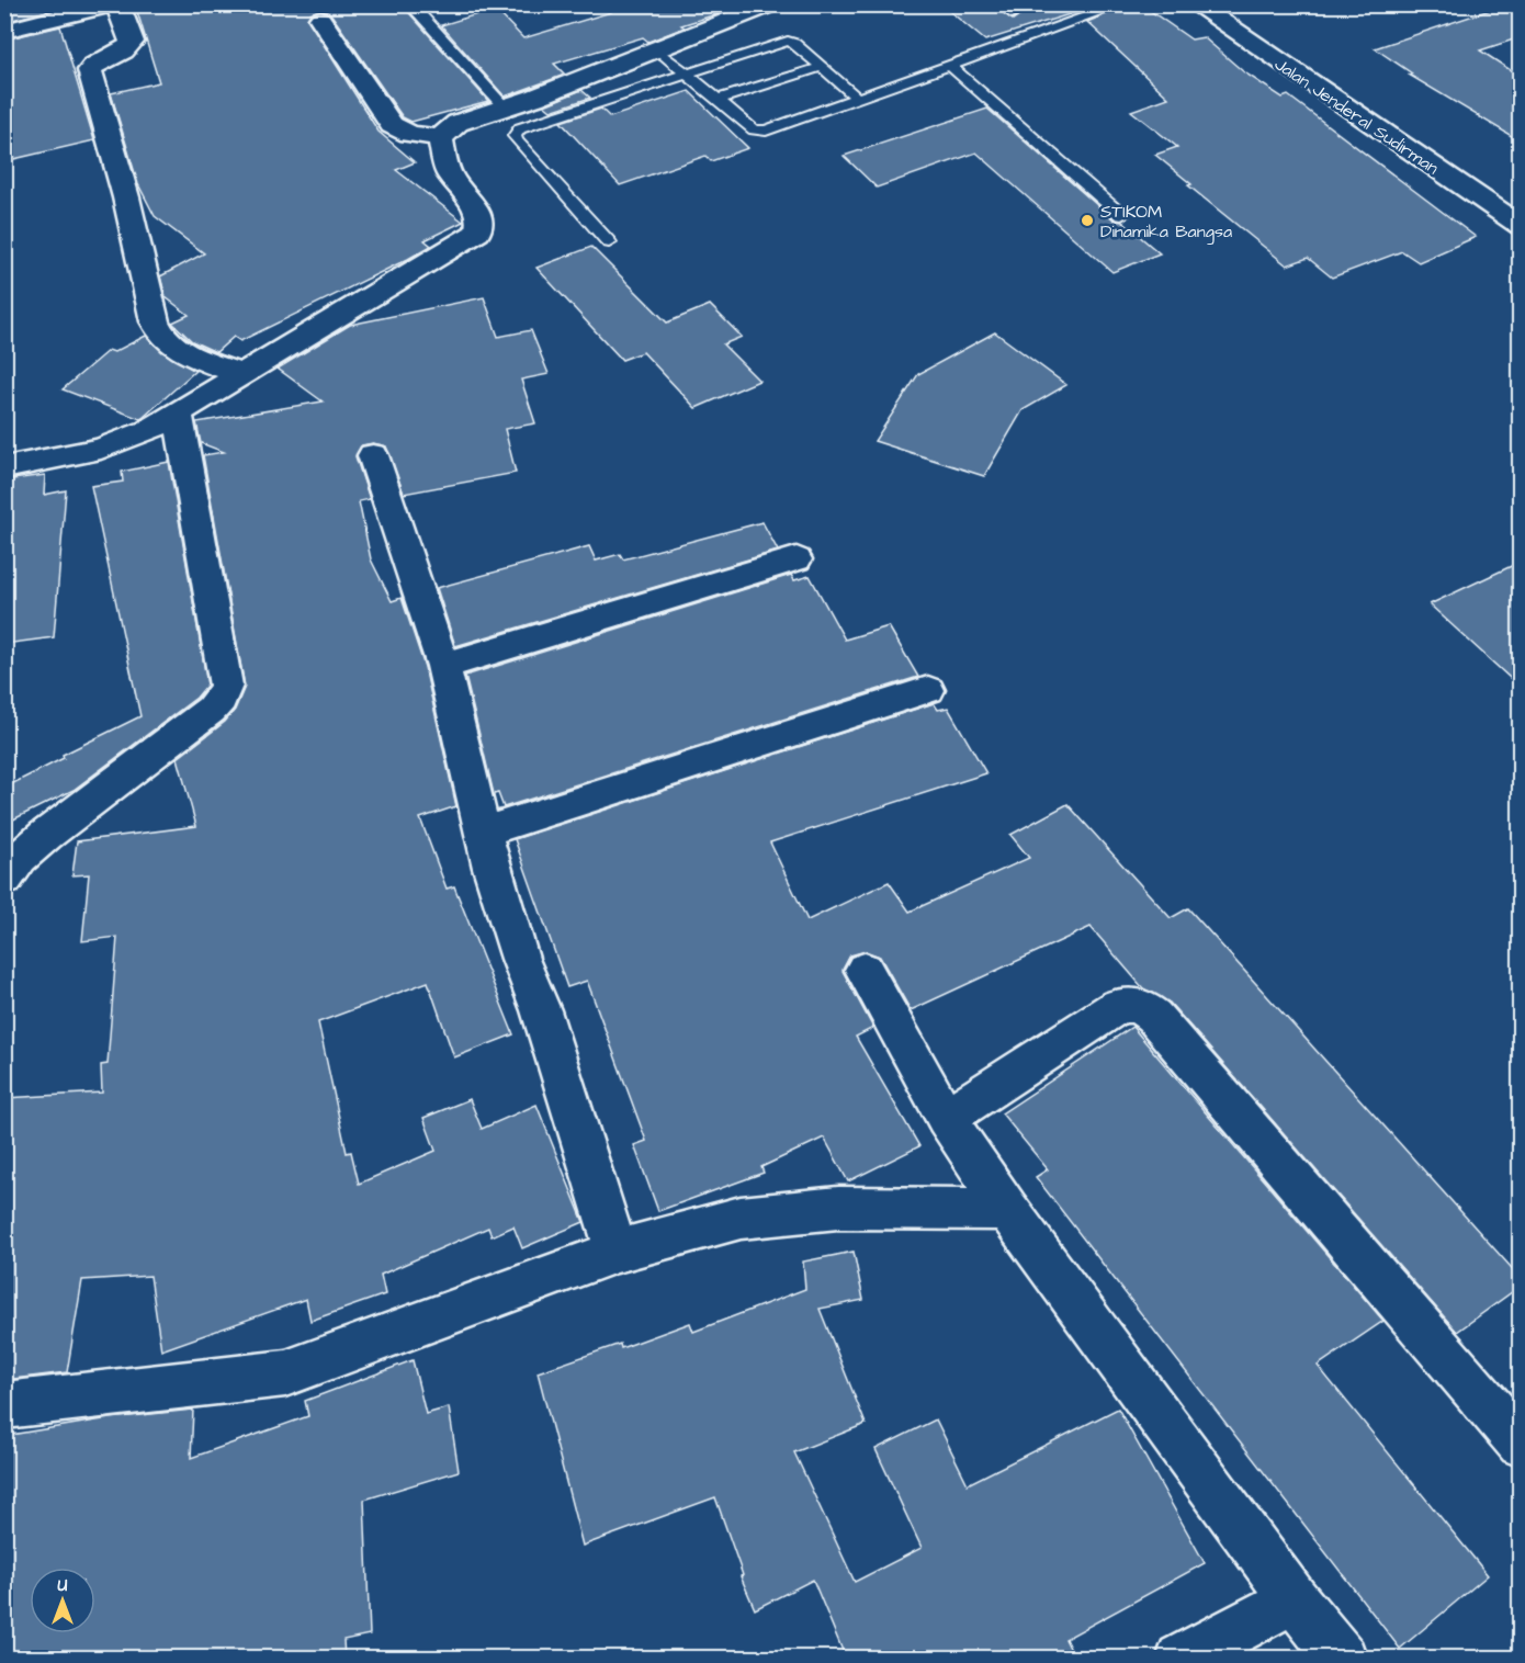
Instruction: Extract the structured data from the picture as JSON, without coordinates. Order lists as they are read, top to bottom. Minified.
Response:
{"streets":{"main road":["Jalan Jenderal Sudirman"]},"places":["STIKOM Dinamika Bangsa"],"north":"top"}
